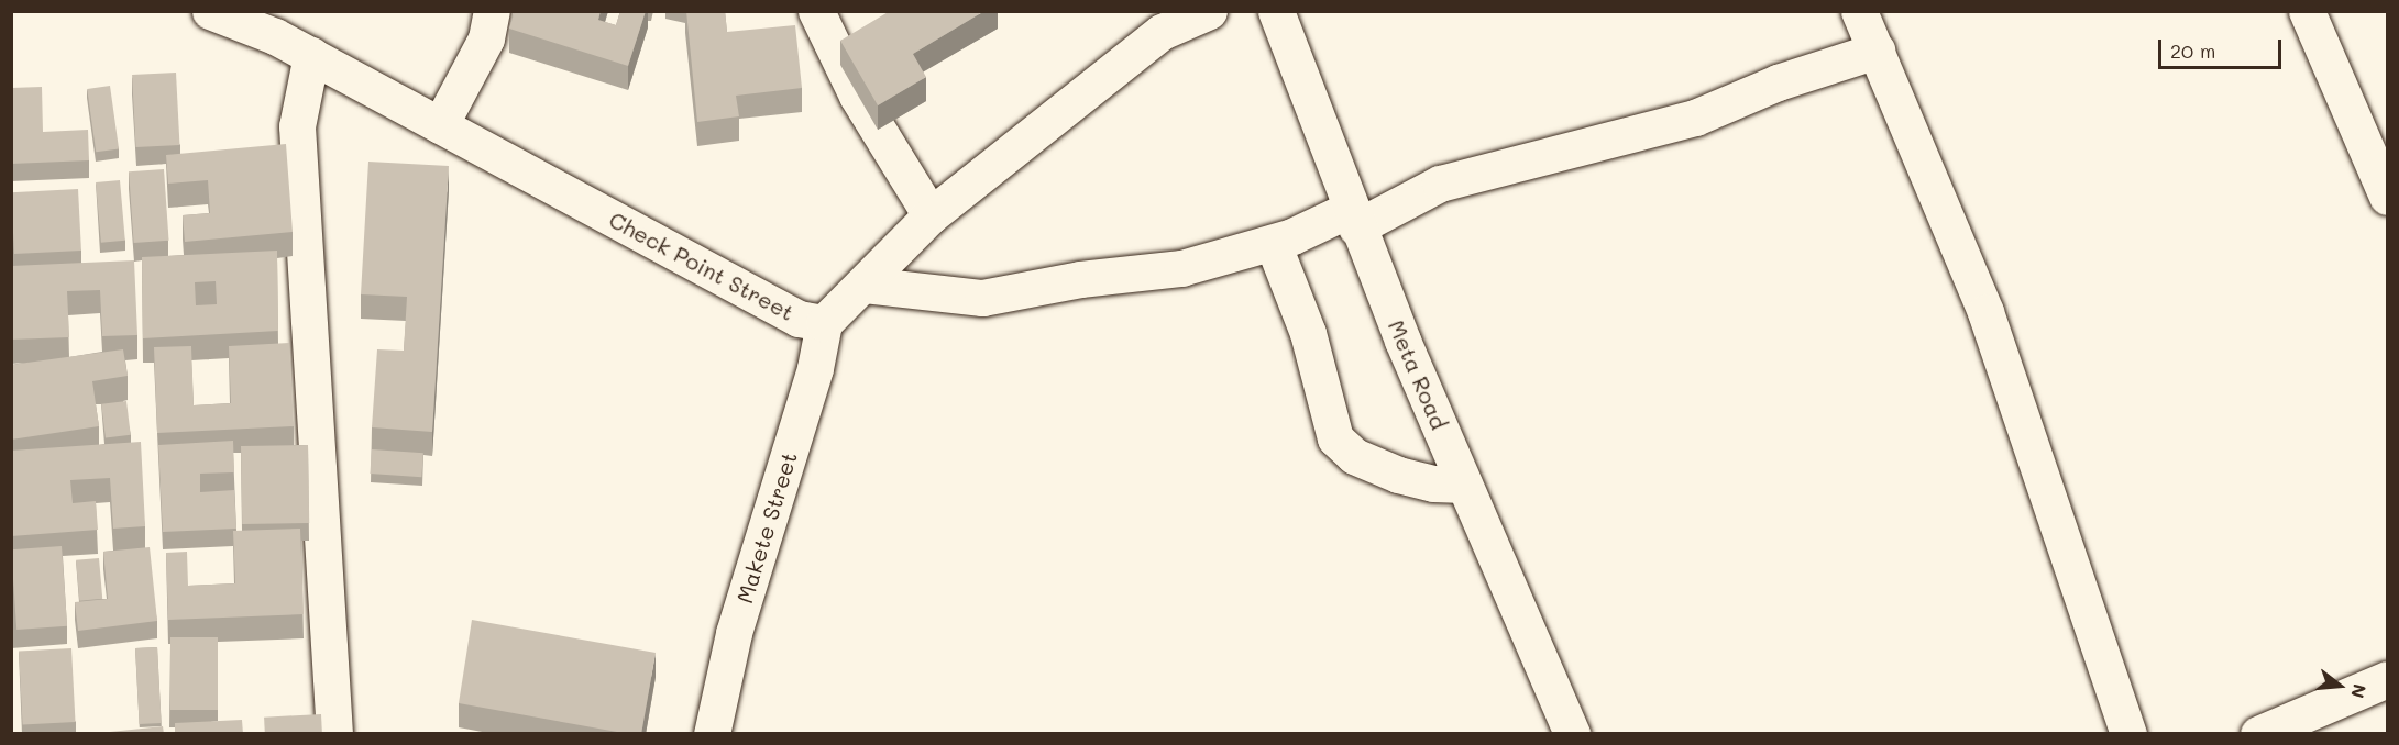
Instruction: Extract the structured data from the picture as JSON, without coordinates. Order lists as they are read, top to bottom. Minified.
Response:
{"streets":{"street":["Check Point Street","Meta Road","Makete Street"]},"crossings":[["Check Point Street","Makete Street"]],"scale_bar":"20 m","north":"right"}
